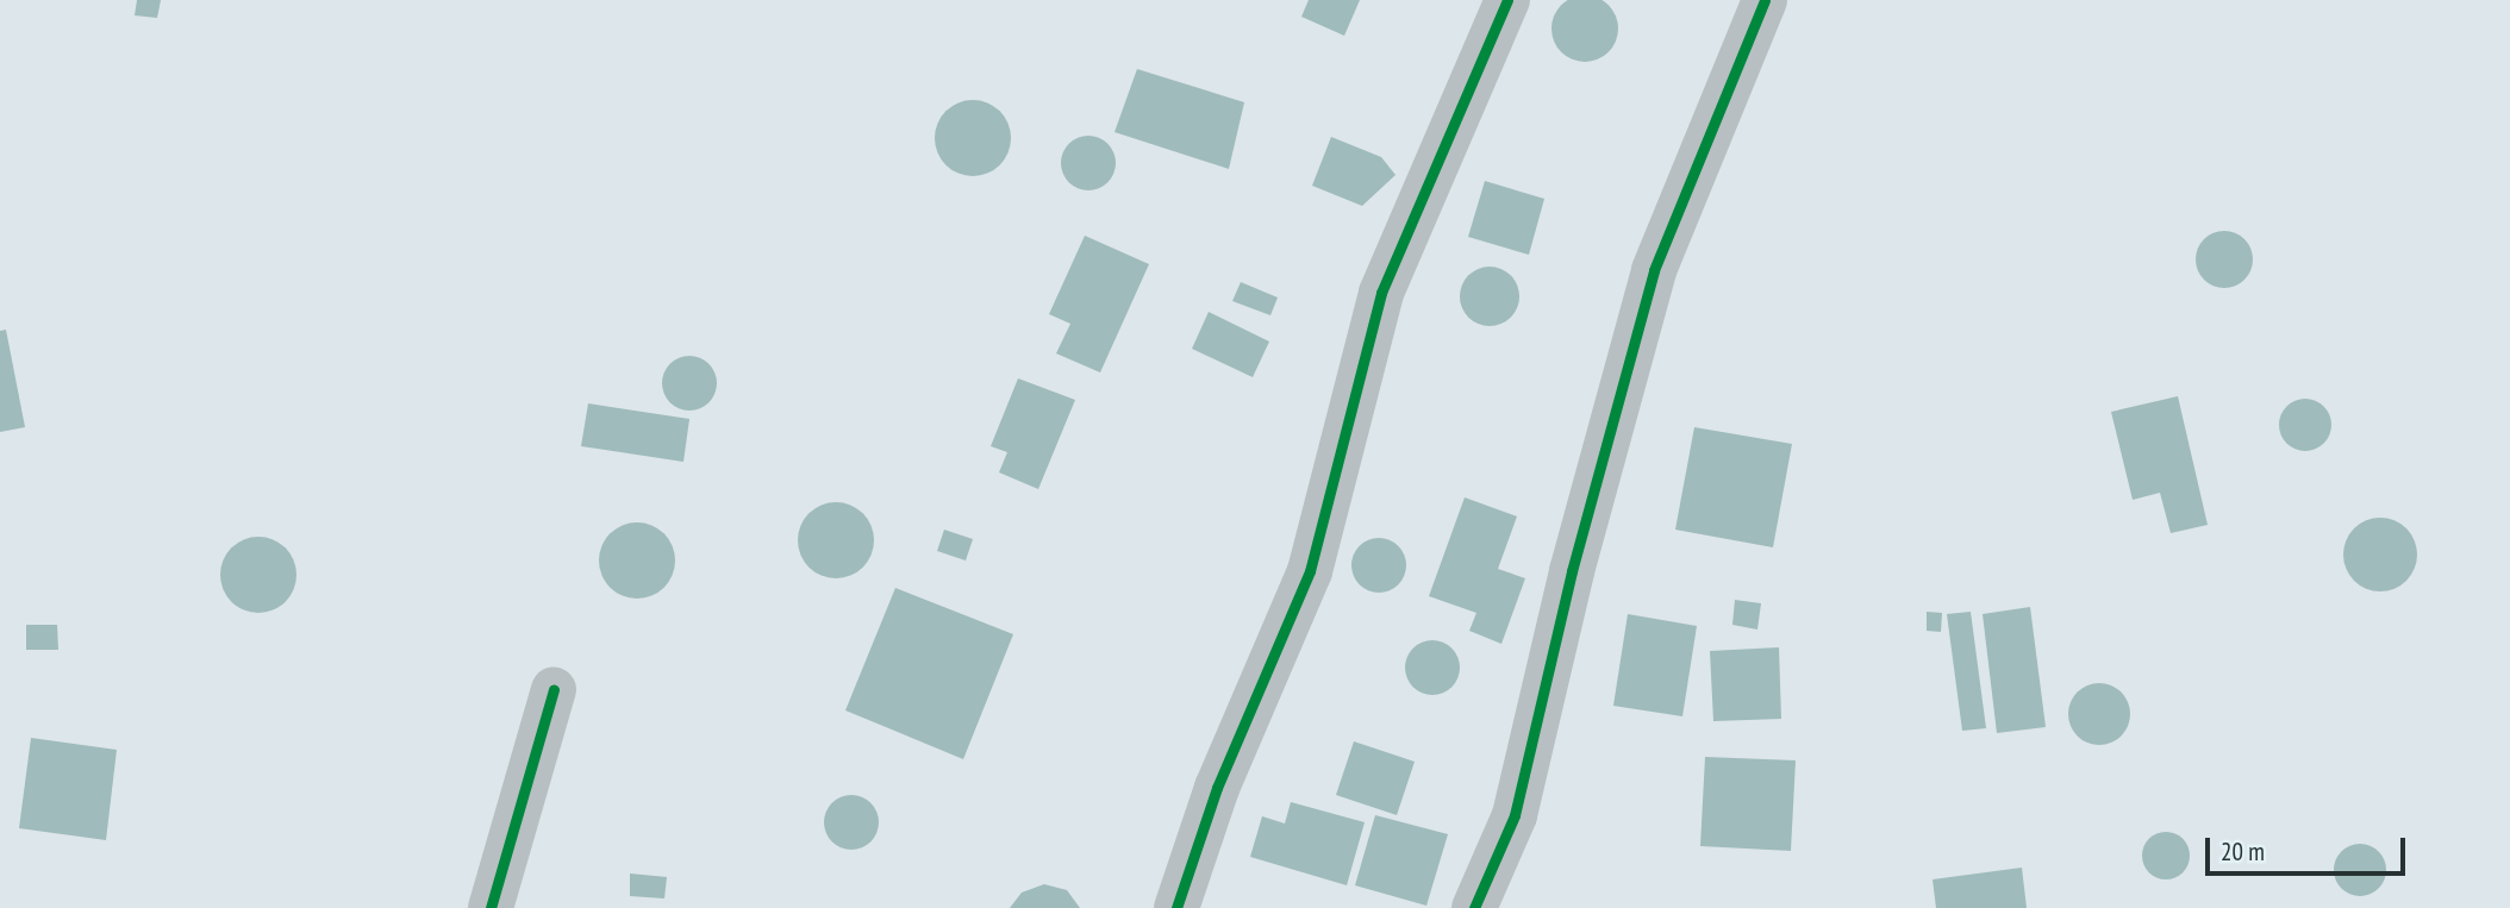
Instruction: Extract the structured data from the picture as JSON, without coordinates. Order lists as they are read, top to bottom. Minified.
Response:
{"scale_bar":"20 m"}
